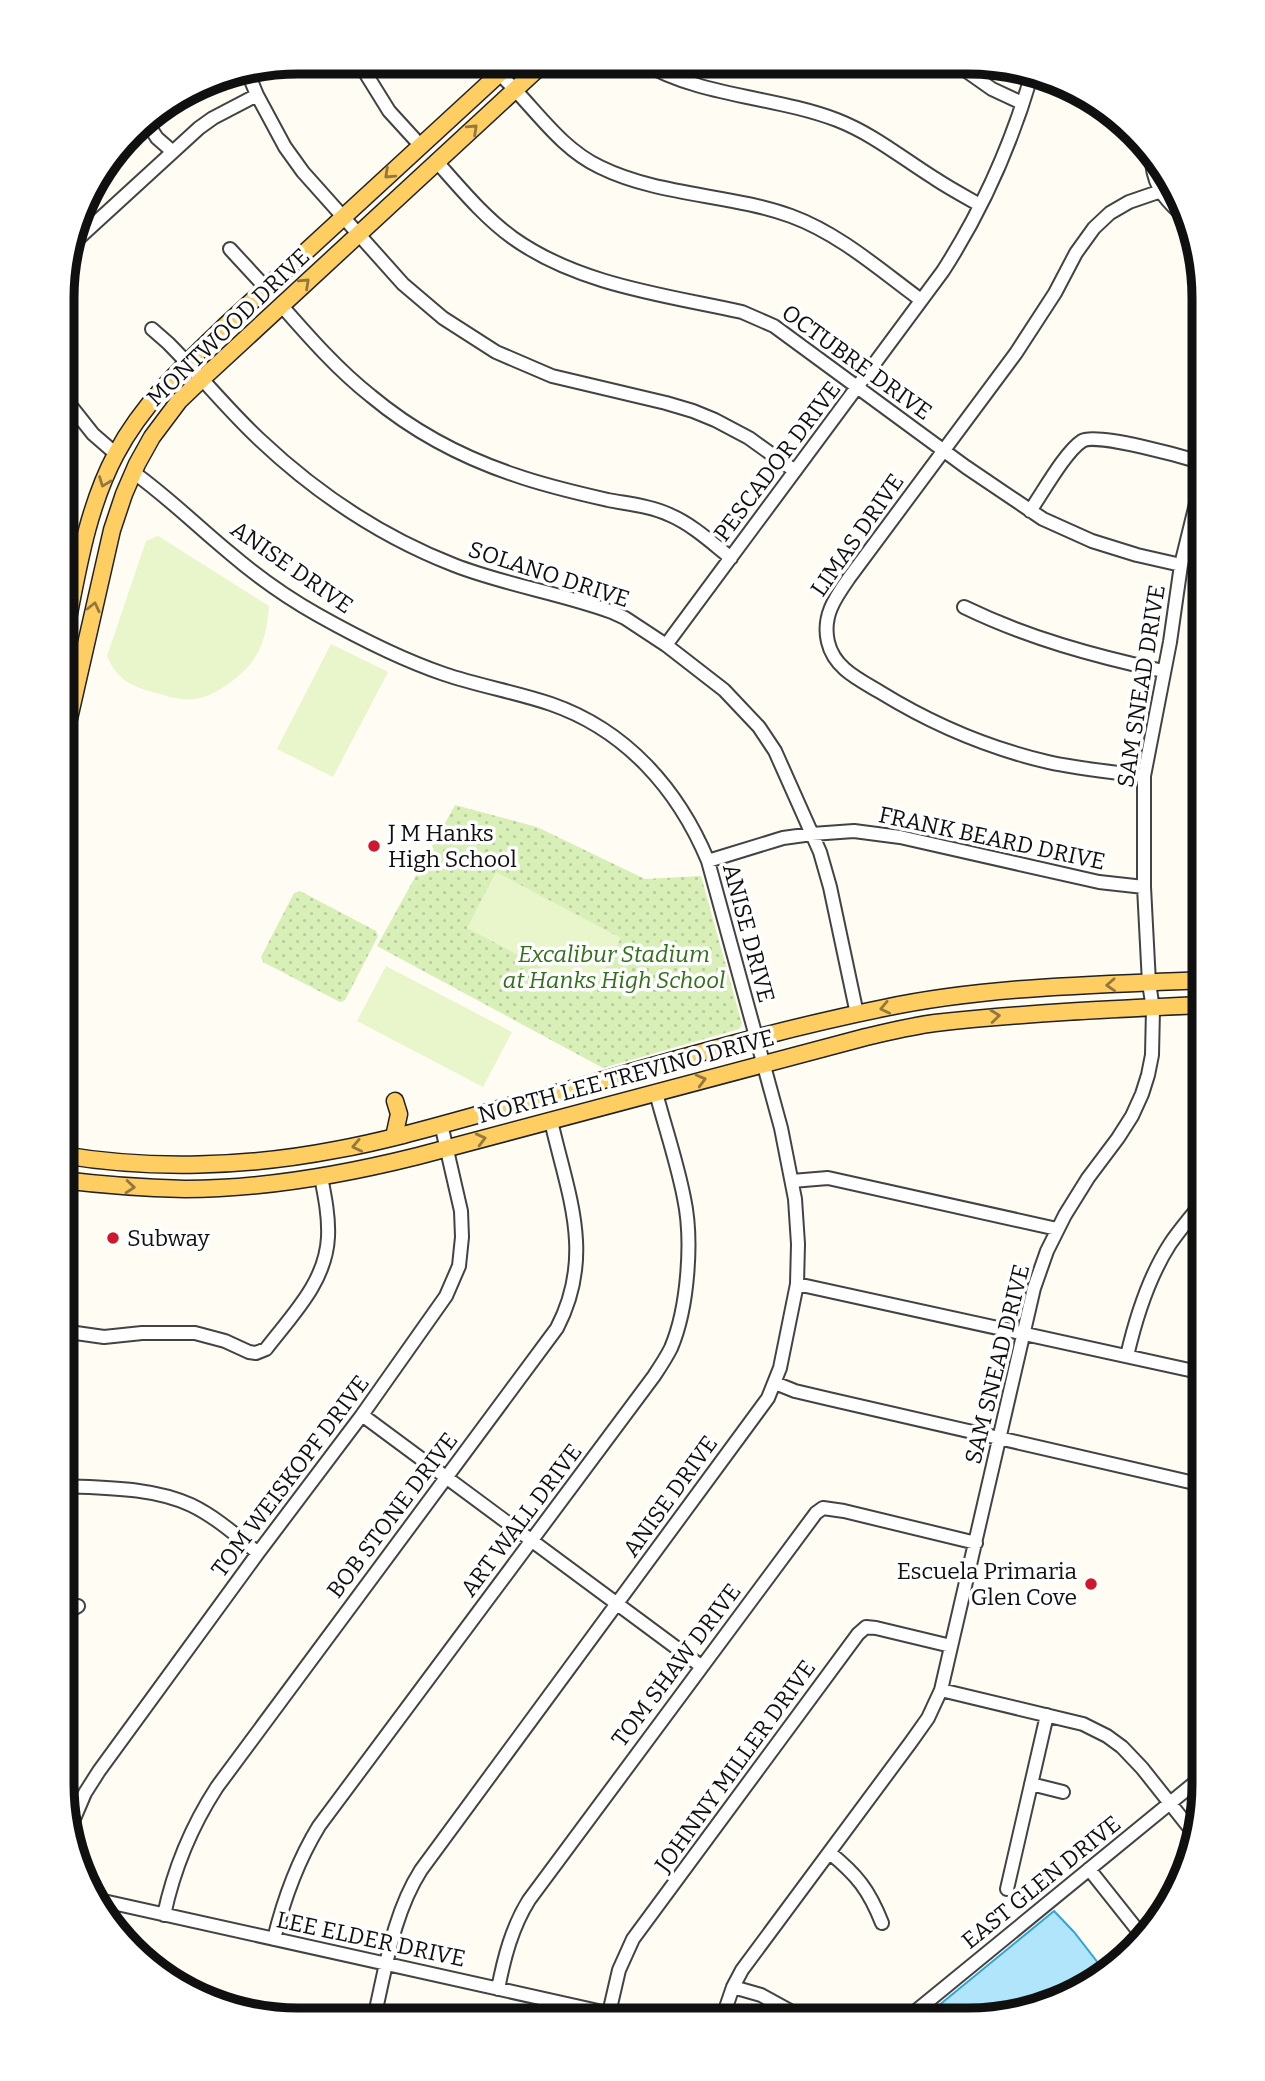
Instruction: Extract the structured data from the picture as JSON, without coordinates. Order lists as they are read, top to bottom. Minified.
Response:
{"streets":{"main road":["MONTWOOD DRIVE","NORTH LEE TREVINO DRIVE"],"street":["OCTUBRE DRIVE","PESCADOR DRIVE","LIMAS DRIVE","ANISE DRIVE","SOLANO DRIVE","SAM SNEAD DRIVE","FRANK BEARD DRIVE","TOM WEISKOPF DRIVE","BOB STONE DRIVE","ART WALL DRIVE","TOM SHAW DRIVE","JOHNNY MILLER DRIVE","EAST GLEN DRIVE","LEE ELDER DRIVE"]},"crossings":[["MONTWOOD DRIVE","OCTUBRE DRIVE"],["MONTWOOD DRIVE","ANISE DRIVE"],["MONTWOOD DRIVE","SOLANO DRIVE"],["OCTUBRE DRIVE","PESCADOR DRIVE"],["OCTUBRE DRIVE","LIMAS DRIVE"],["OCTUBRE DRIVE","SAM SNEAD DRIVE"],["PESCADOR DRIVE","SOLANO DRIVE"],["LIMAS DRIVE","SAM SNEAD DRIVE"],["ANISE DRIVE","FRANK BEARD DRIVE"],["ANISE DRIVE","NORTH LEE TREVINO DRIVE"],["ANISE DRIVE","LEE ELDER DRIVE"],["SOLANO DRIVE","FRANK BEARD DRIVE"],["SOLANO DRIVE","NORTH LEE TREVINO DRIVE"],["SAM SNEAD DRIVE","FRANK BEARD DRIVE"],["SAM SNEAD DRIVE","NORTH LEE TREVINO DRIVE"],["SAM SNEAD DRIVE","TOM SHAW DRIVE"],["SAM SNEAD DRIVE","JOHNNY MILLER DRIVE"],["NORTH LEE TREVINO DRIVE","TOM WEISKOPF DRIVE"],["NORTH LEE TREVINO DRIVE","BOB STONE DRIVE"],["NORTH LEE TREVINO DRIVE","ART WALL DRIVE"],["BOB STONE DRIVE","LEE ELDER DRIVE"],["ART WALL DRIVE","LEE ELDER DRIVE"],["TOM SHAW DRIVE","LEE ELDER DRIVE"]],"parks":["Excalibur Stadium at Hanks High School"],"places":["J M Hanks High School","Subway","Escuela Primaria Glen Cove"]}
